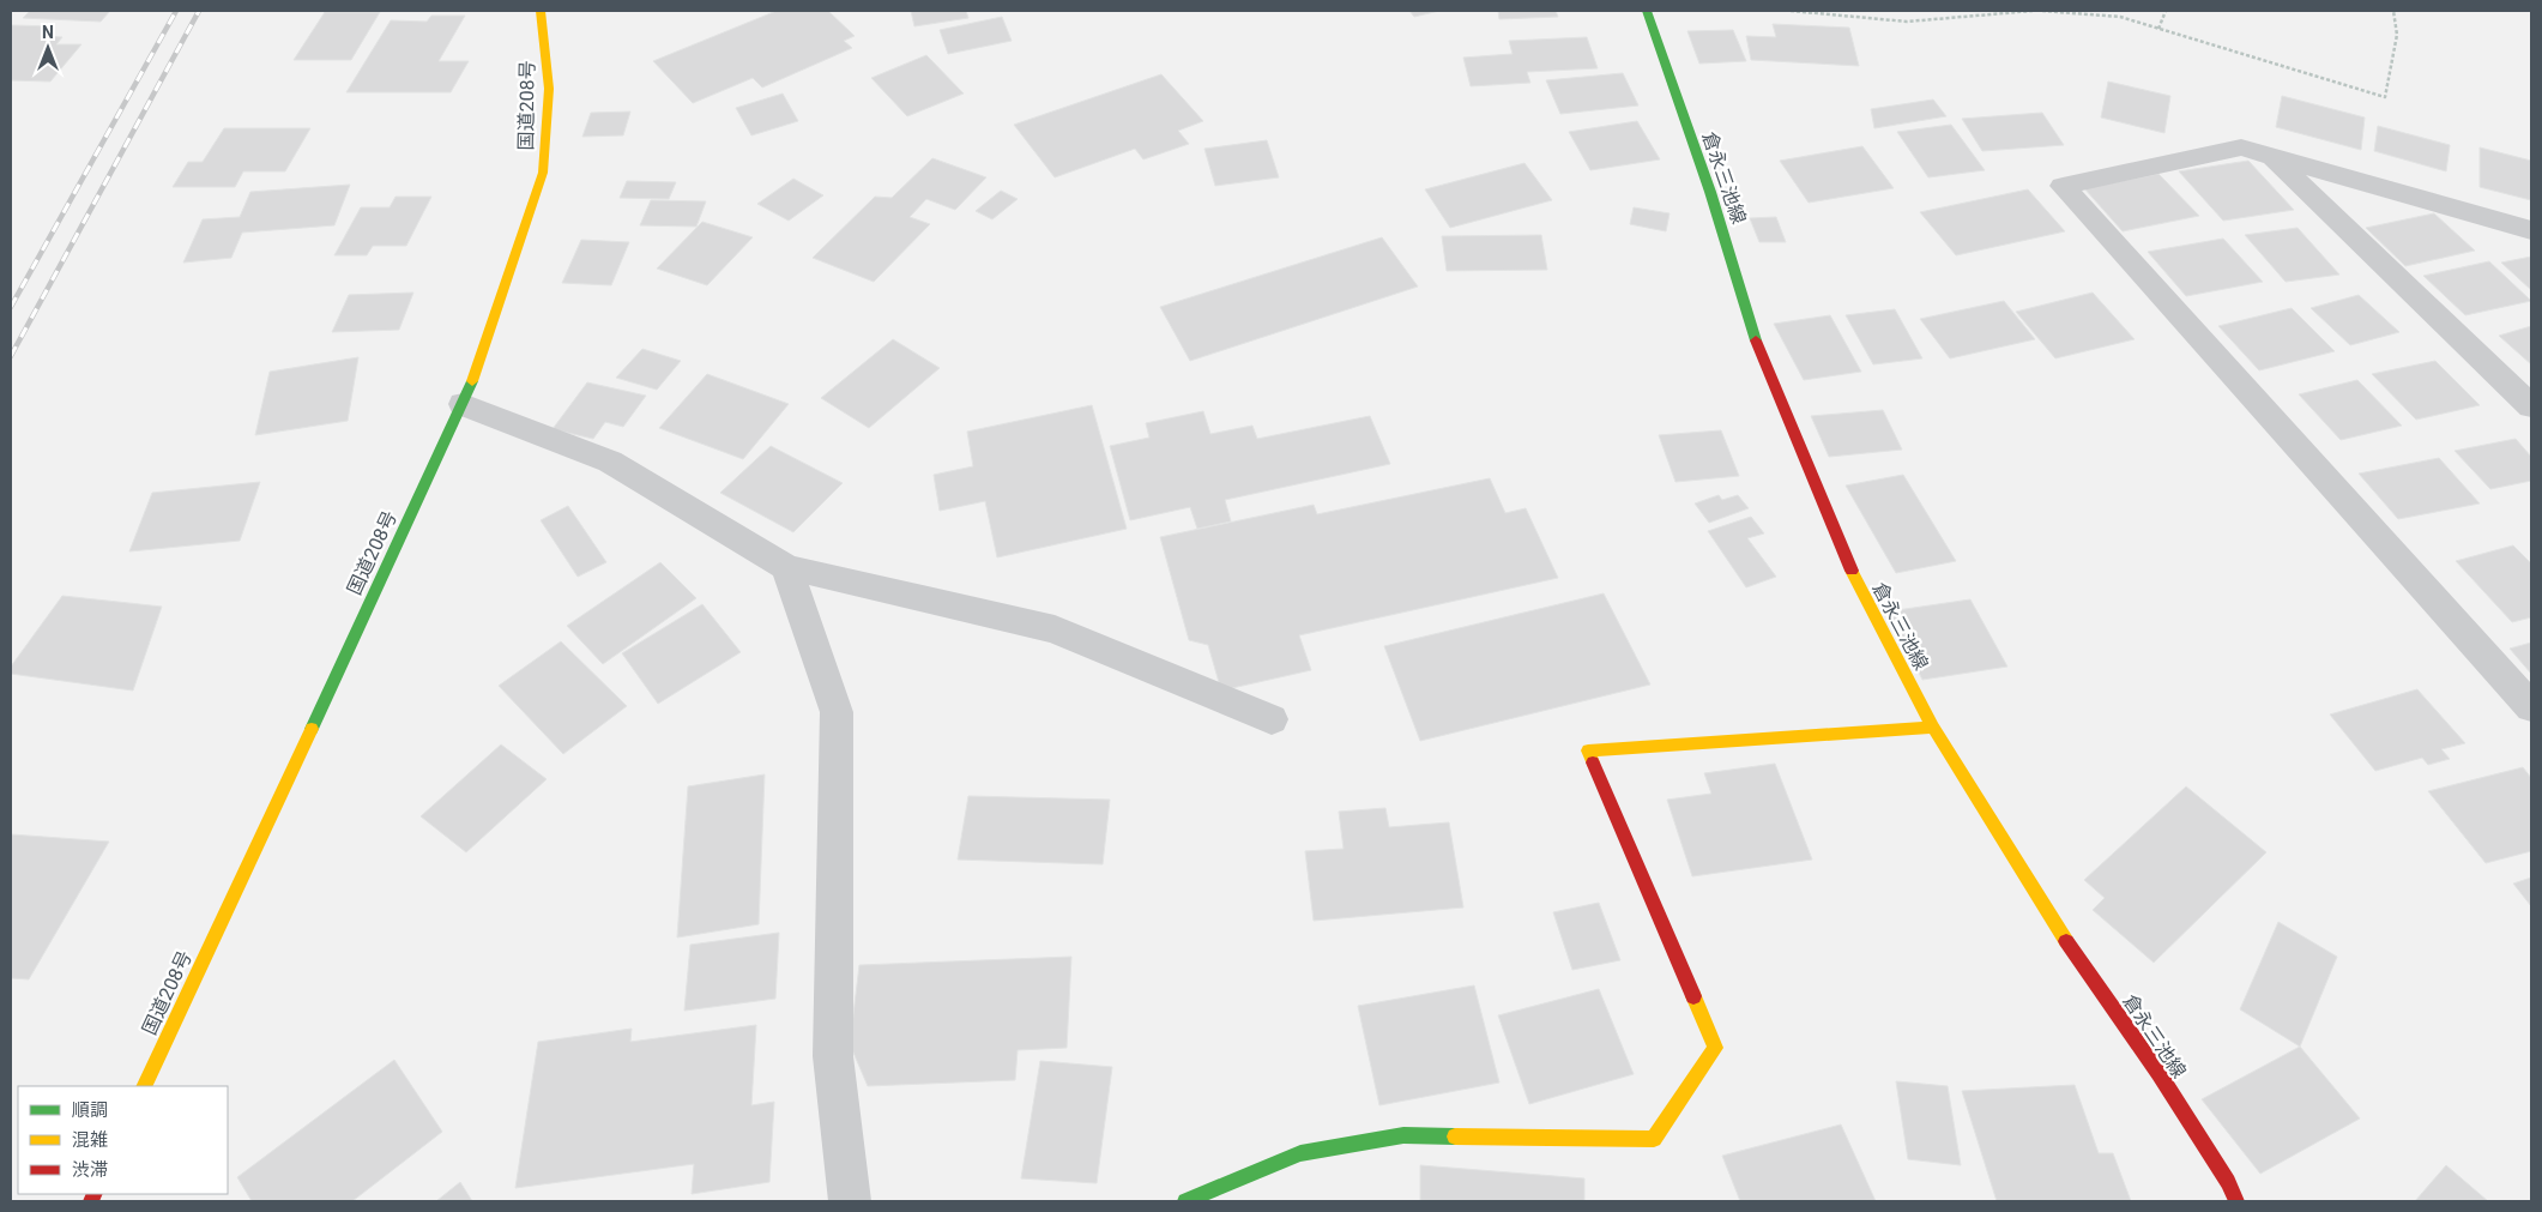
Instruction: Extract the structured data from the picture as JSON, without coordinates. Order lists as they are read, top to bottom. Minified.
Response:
{"streets":{"main road":["国道208号","倉永三池線"]},"legend":["順調","混雑","渋滞"],"north":"top"}
